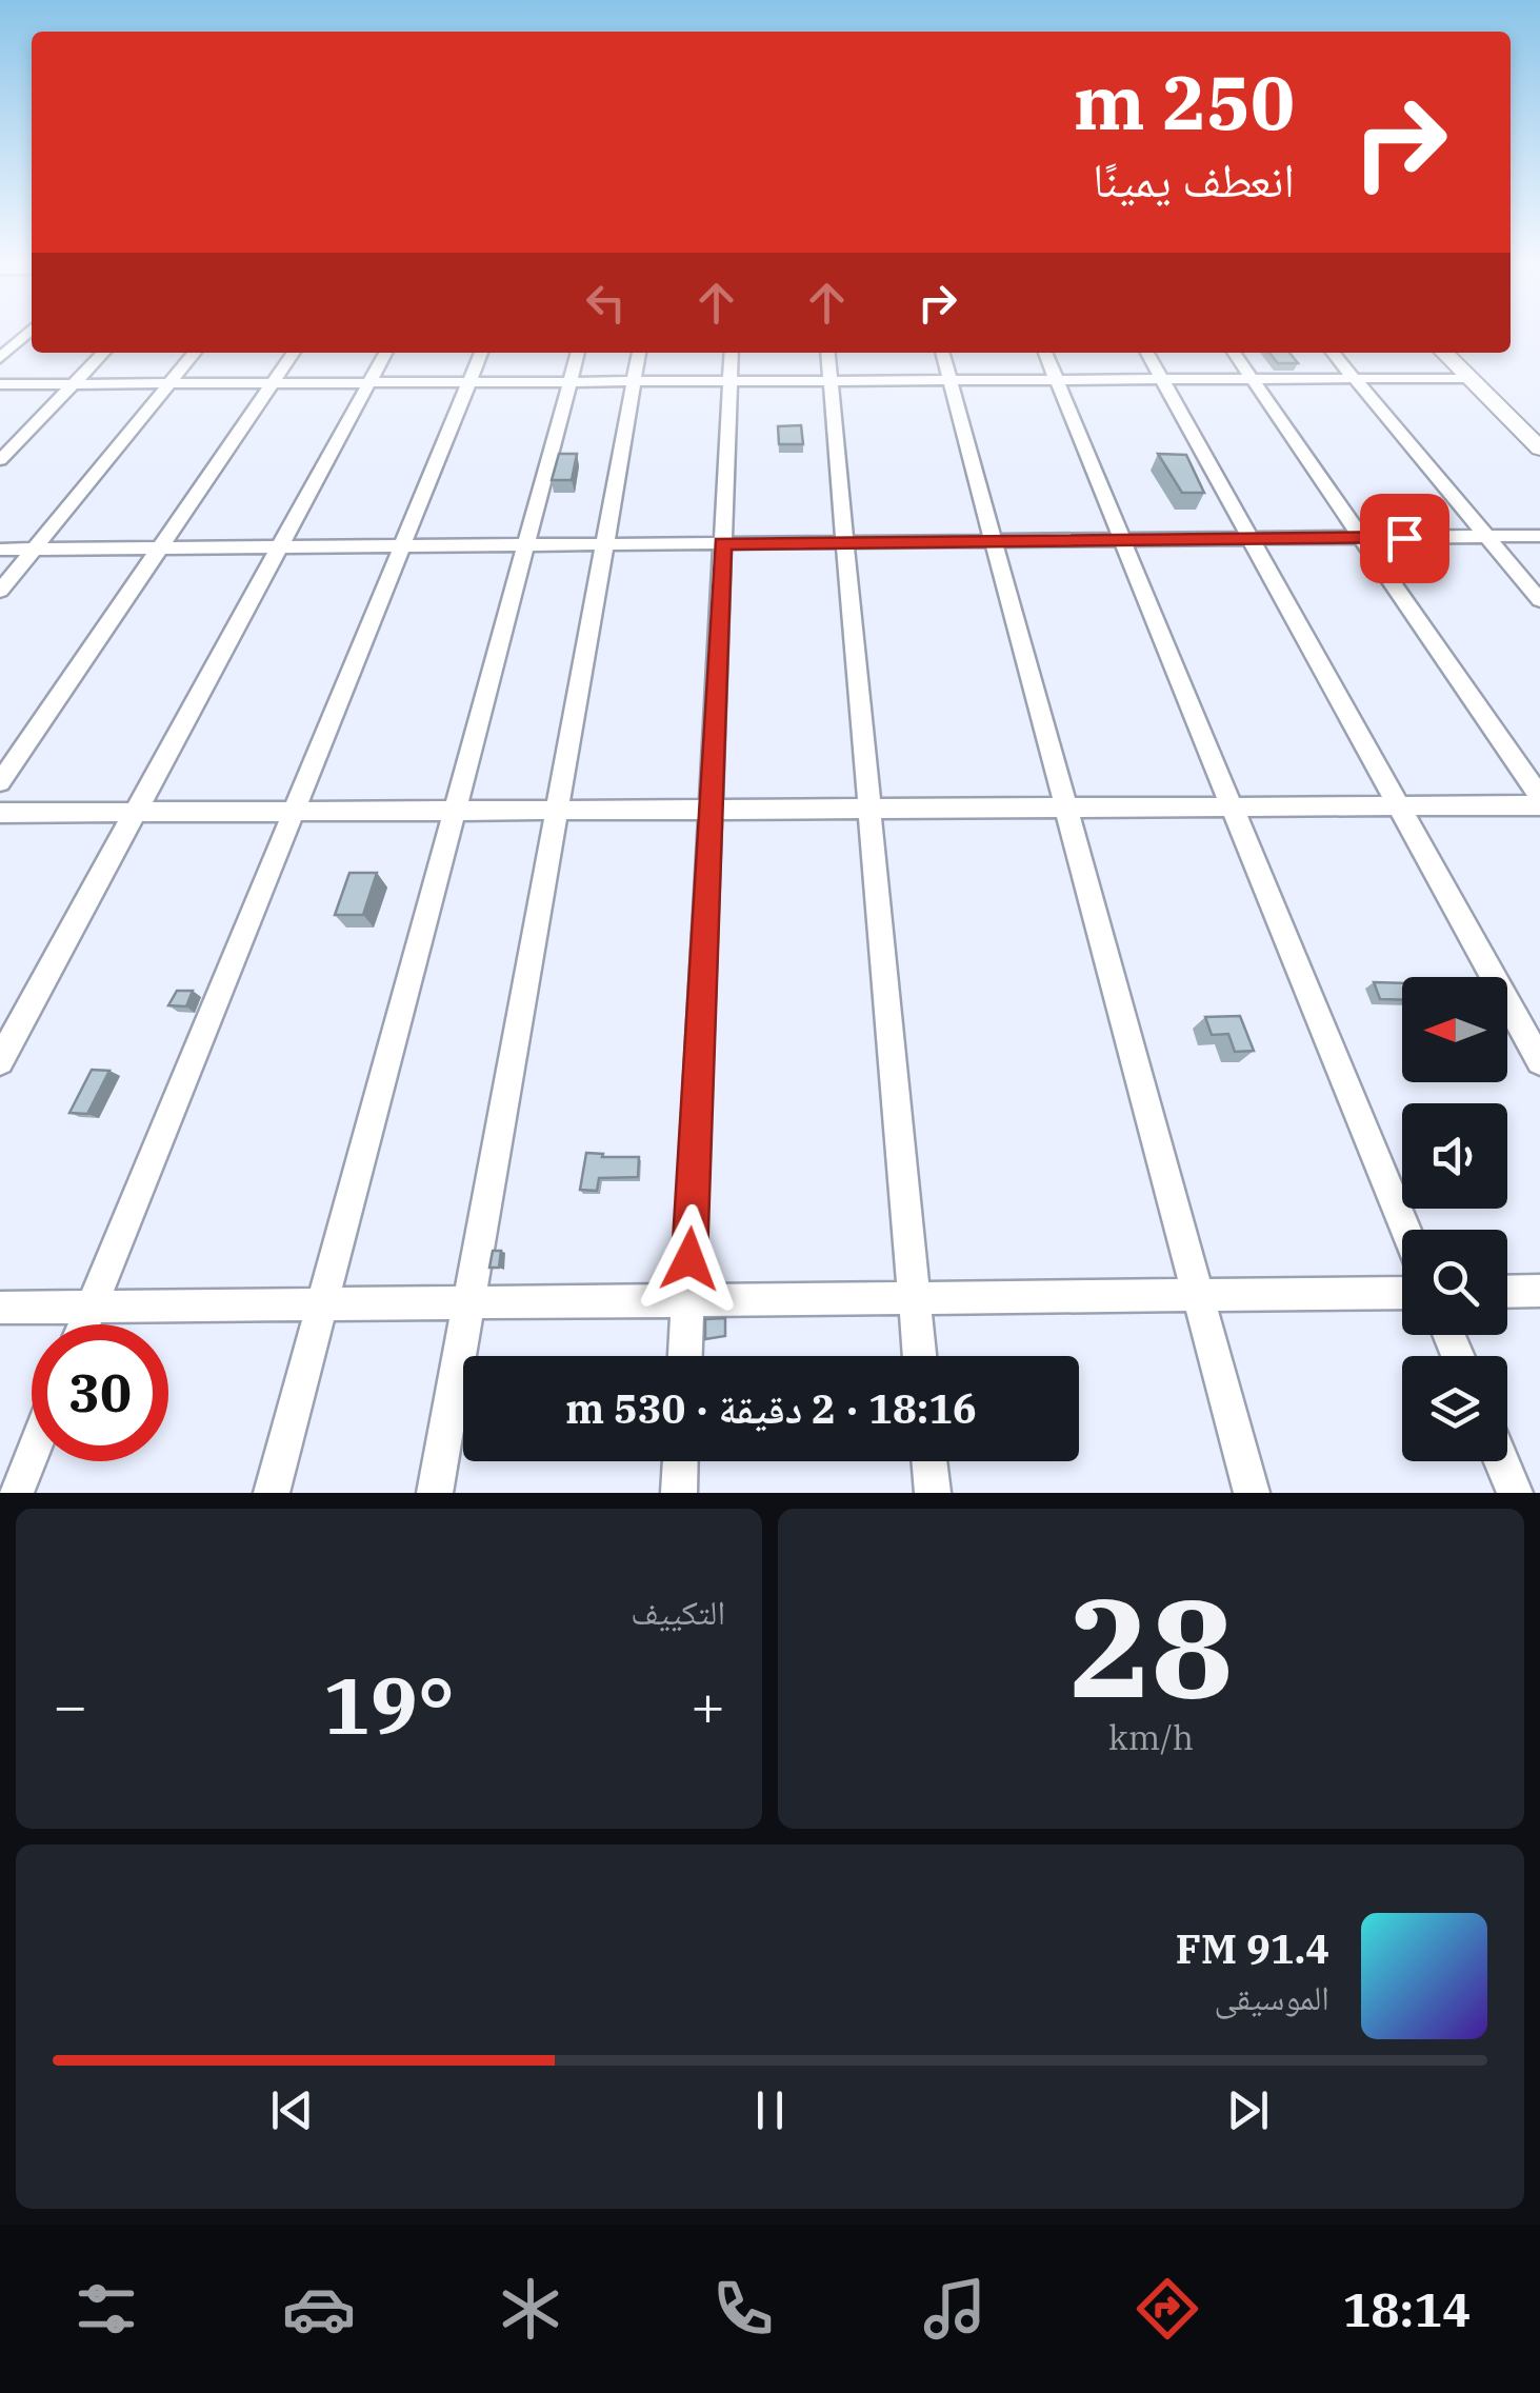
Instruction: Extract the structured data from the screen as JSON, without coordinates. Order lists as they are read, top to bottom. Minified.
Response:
{"north":"left","page":{"turn":["250 m","انعطف يمينًا"],"limit":"30","trip":"18:16 · 2 دقيقة · 530 m","tile":[["28","km/h"],"التكييف"],"heat":["−","19°","+"],"song":["91.4 FM","الموسيقى"],"tabs":"18:14"}}
